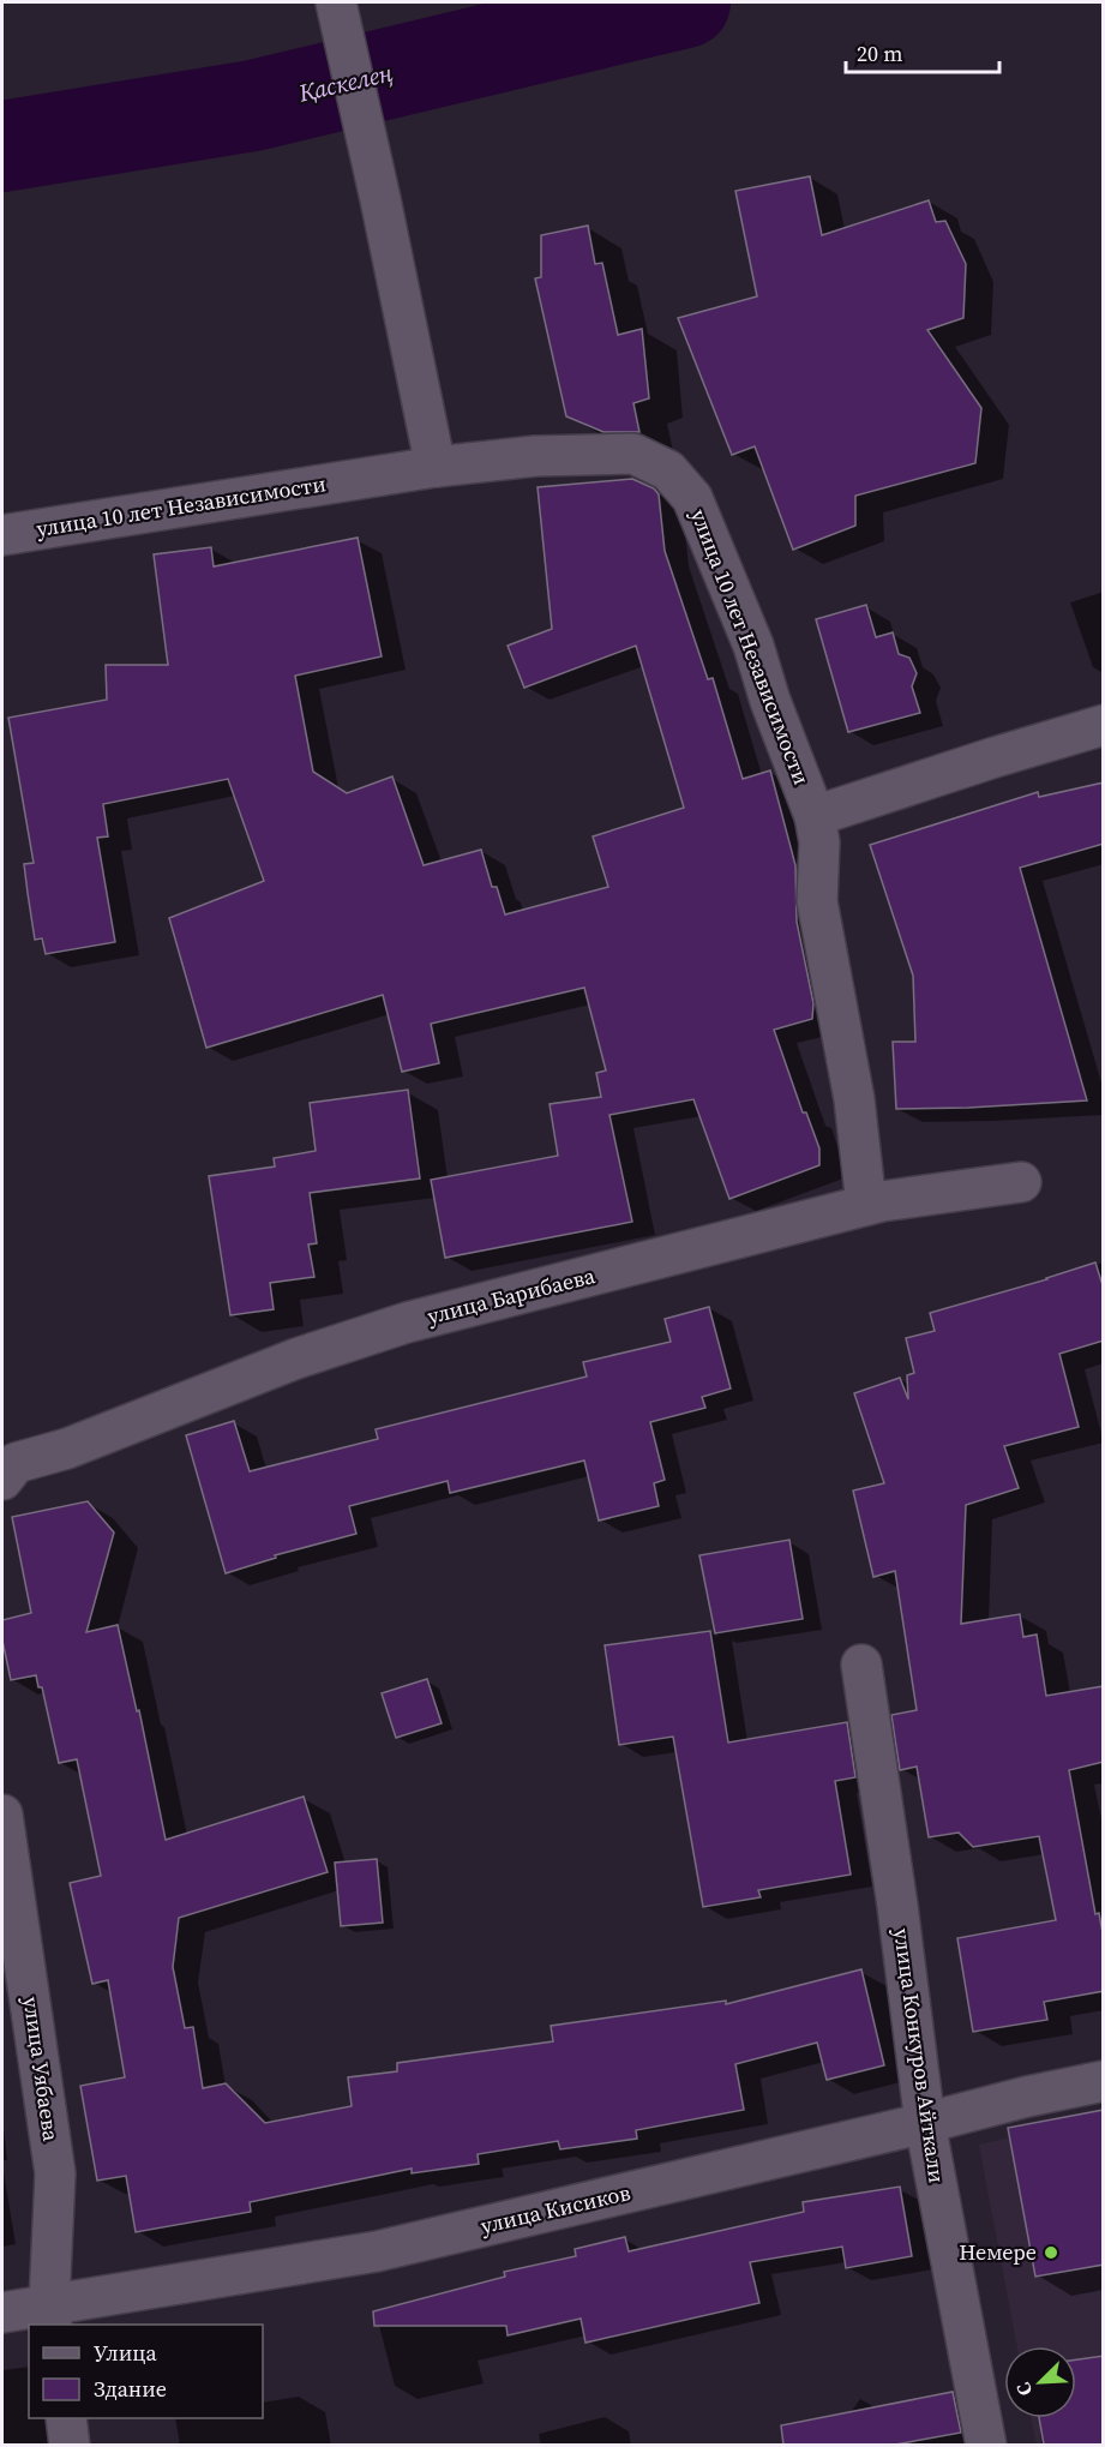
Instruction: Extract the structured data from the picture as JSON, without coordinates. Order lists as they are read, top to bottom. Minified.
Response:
{"streets":{"street":["улица 10 лет Независимости","улица Барибаева","улица Конкуров Айткали","улица Уябаева","улица Кисиков"]},"crossings":[["улица 10 лет Независимости","улица Барибаева"],["улица Конкуров Айткали","улица Кисиков"],["улица Уябаева","улица Кисиков"]],"water":["Қаскелең"],"places":["Немере"],"legend":["Улица","Здание"],"scale_bar":"20 m","north":"bottom left"}
